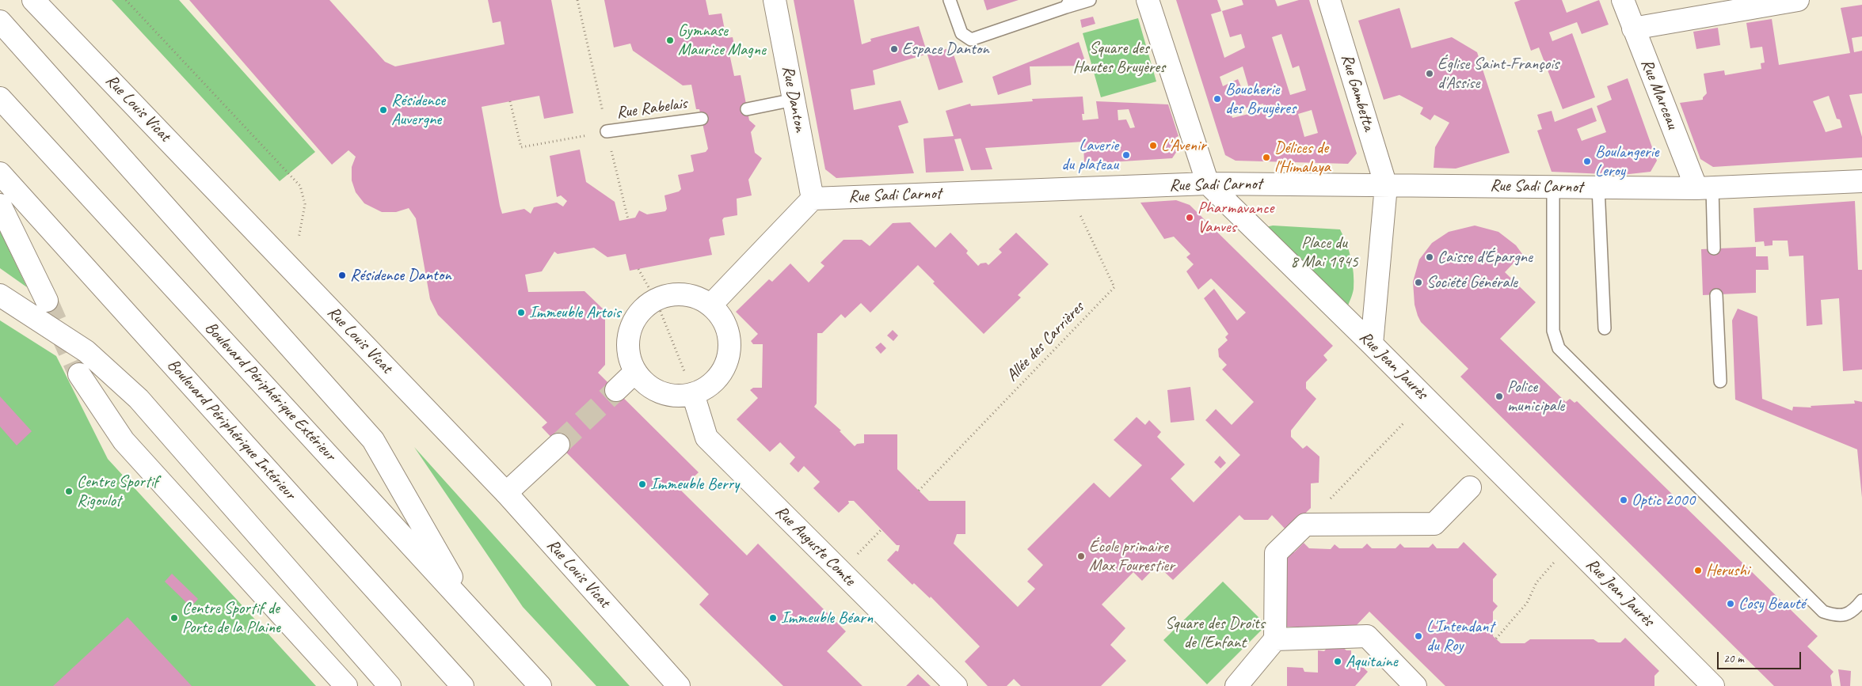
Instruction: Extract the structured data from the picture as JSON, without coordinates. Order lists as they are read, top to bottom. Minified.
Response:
{"streets":{"main road":["Rue Gambetta","Rue Marceau","Rue Danton","Rue Louis Vicat","Rue Sadi Carnot","Rue Jean Jaurès","Boulevard Périphérique Extérieur","Boulevard Périphérique Intérieur","Rue Auguste Comte"],"lane":["Rue Rabelais"],"path":["Allée des Carrières"]},"crossings":[["Rue Gambetta","Rue Sadi Carnot"],["Rue Marceau","Rue Sadi Carnot"],["Rue Danton","Rue Sadi Carnot"],["Rue Sadi Carnot","Allée des Carrières"],["Rue Sadi Carnot","Rue Jean Jaurès"]],"parks":["Square des Hautes Bruyères","Place du 8 Mai 1945","Square des Droits de l'Enfant"],"places":["Gymnase Maurice Magne","Espace Danton","Église Saint-François d'Assise","Boucherie des Bruyères","Résidence Auvergne","L'Avenir","Laverie du plateau","Délices de l'Himalaya","Boulangerie Leroy","Pharmavance Vanves","Caisse d'Épargne","Résidence Danton","Société Générale","Immeuble Artois","Police municipale","Immeuble Berry","Centre Sportif Rigoulot","Optic 2000","École primaire Max Fourestier","Herushi","Cosy Beauté","Centre Sportif de Porte de la Plaine","Immeuble Béarn","L'Intendant du Roy","Aquitaine"],"scale_bar":"20 m"}
